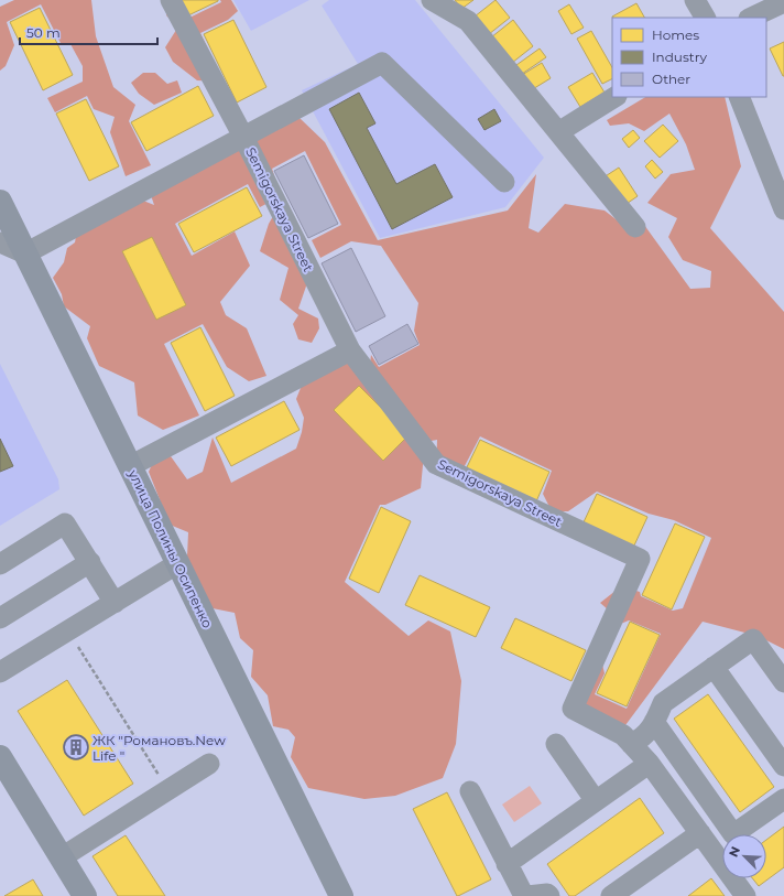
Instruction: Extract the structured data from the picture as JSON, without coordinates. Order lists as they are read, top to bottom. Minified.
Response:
{"streets":{"main road":["улица Полины Осипенко"],"street":["Semigorskaya Street"]},"places":{"building":["ЖК \"Романовъ.New Life \""]},"legend":["Homes","Industry","Other"],"scale_bar":"50 m","north":"top left"}
